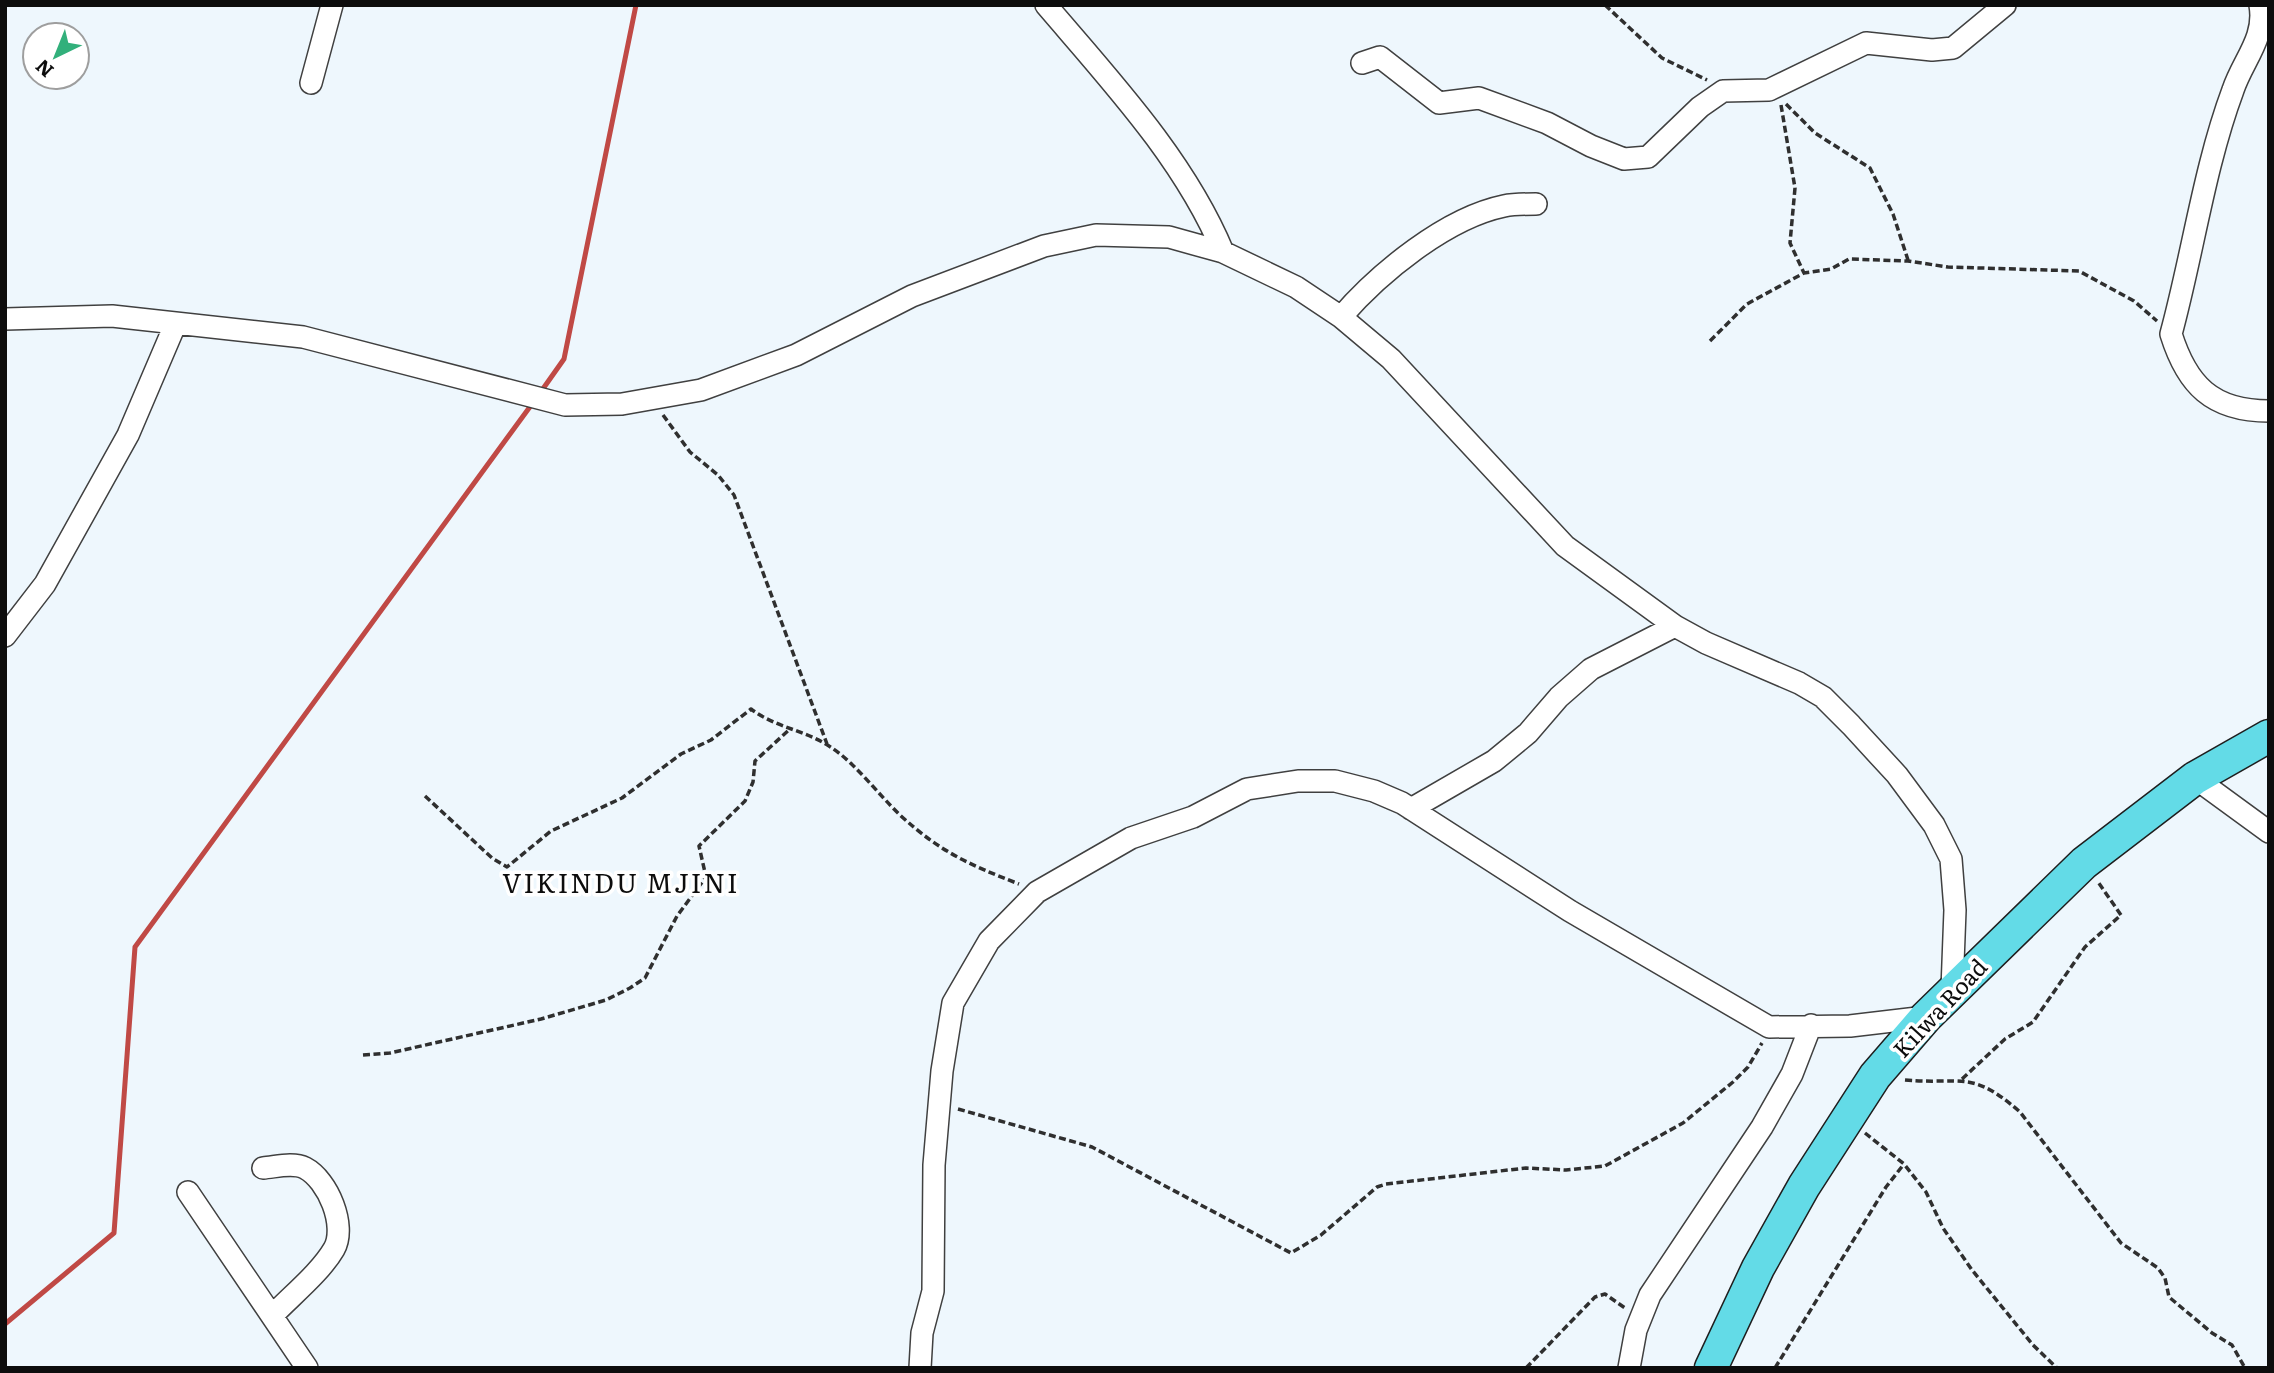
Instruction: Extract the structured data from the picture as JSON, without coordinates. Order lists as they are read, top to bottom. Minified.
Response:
{"streets":{"highway":["Kilwa Road"]},"districts":["VIKINDU MJINI"],"north":"bottom left"}
